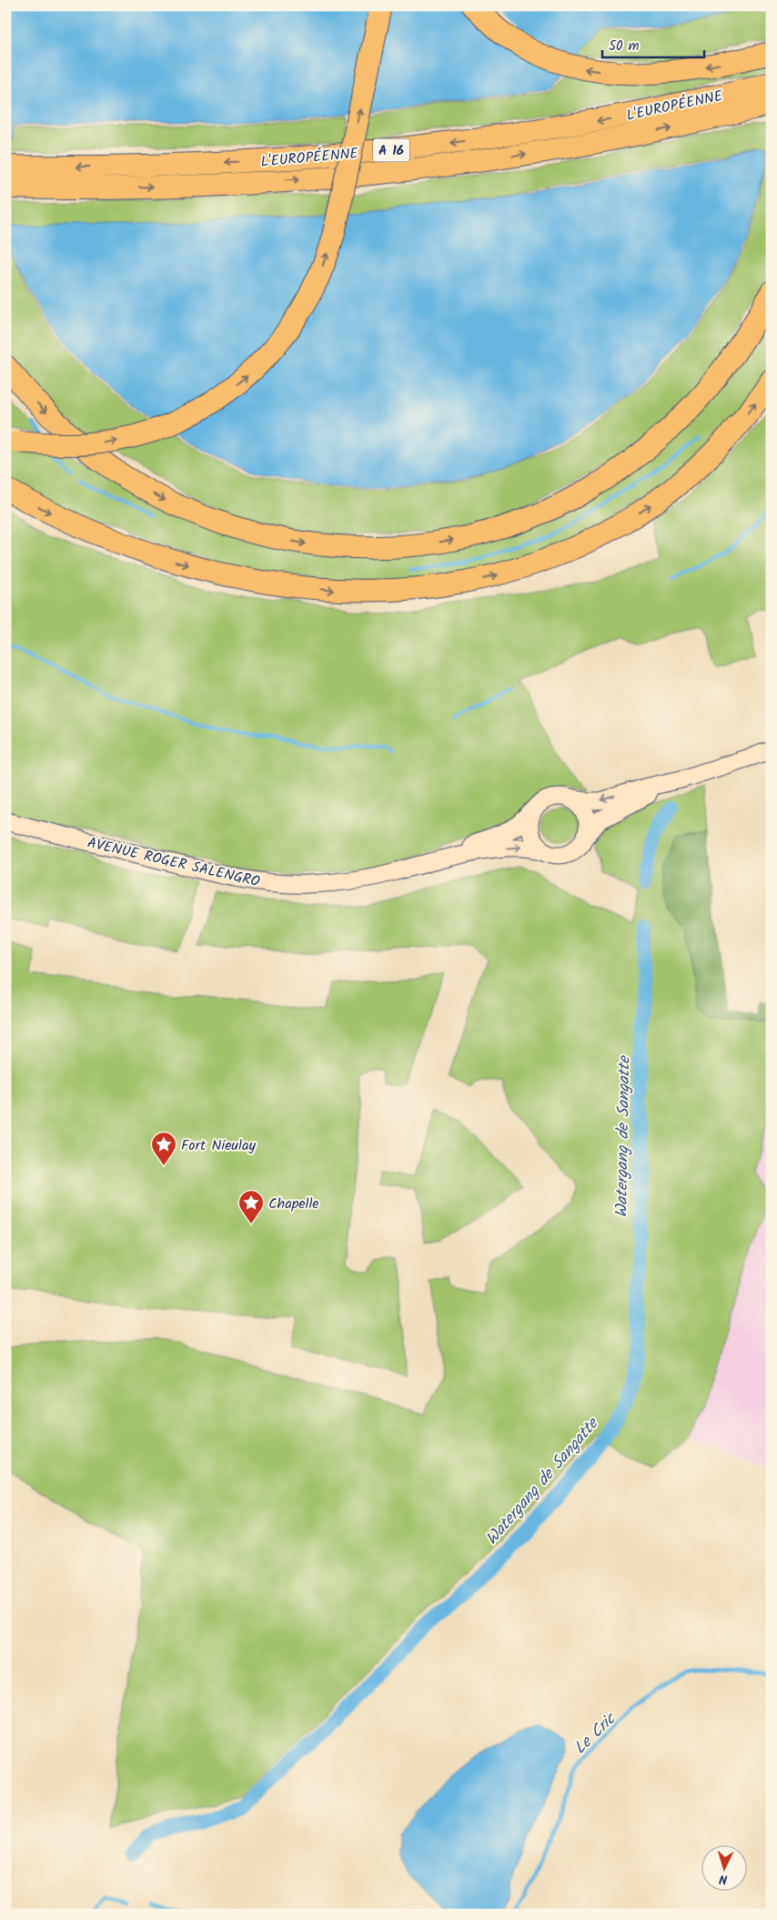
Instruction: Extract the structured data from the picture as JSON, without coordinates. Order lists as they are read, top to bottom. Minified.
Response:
{"streets":{"highway":["L'EUROPÉENNE","A 16"],"main road":["AVENUE ROGER SALENGRO"]},"water":["Watergang de Sangatte","Le Cric"],"places":{"place":["Fort Nieulay","Chapelle"]},"scale_bar":"50 m","north":"bottom"}
